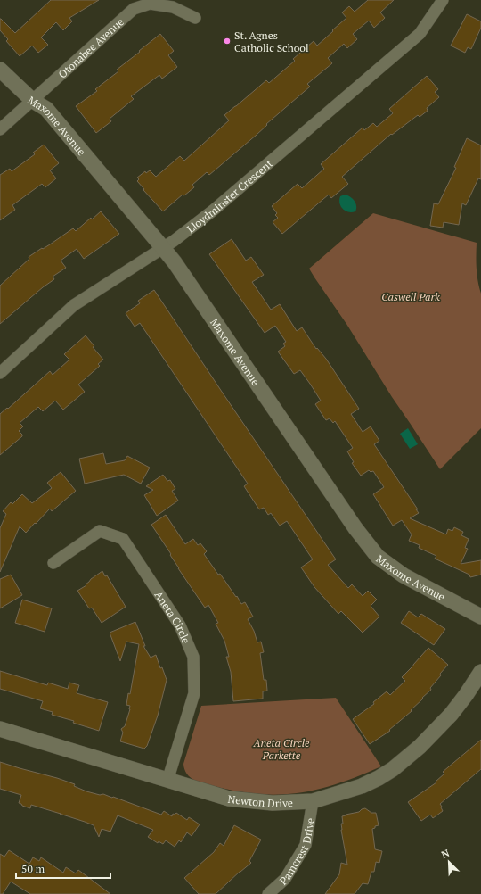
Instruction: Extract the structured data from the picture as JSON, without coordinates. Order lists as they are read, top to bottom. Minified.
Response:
{"streets":{"street":["Otonabee Avenue","Maxome Avenue","Lloydminster Crescent","Aneta Circle","Newton Drive","Pamcrest Drive"]},"crossings":[["Otonabee Avenue","Maxome Avenue"],["Maxome Avenue","Lloydminster Crescent"],["Aneta Circle","Newton Drive"],["Newton Drive","Pamcrest Drive"]],"parks":["Caswell Park","Aneta Circle Parkette"],"places":["St. Agnes Catholic School"],"scale_bar":"50 m","north":"top left"}
